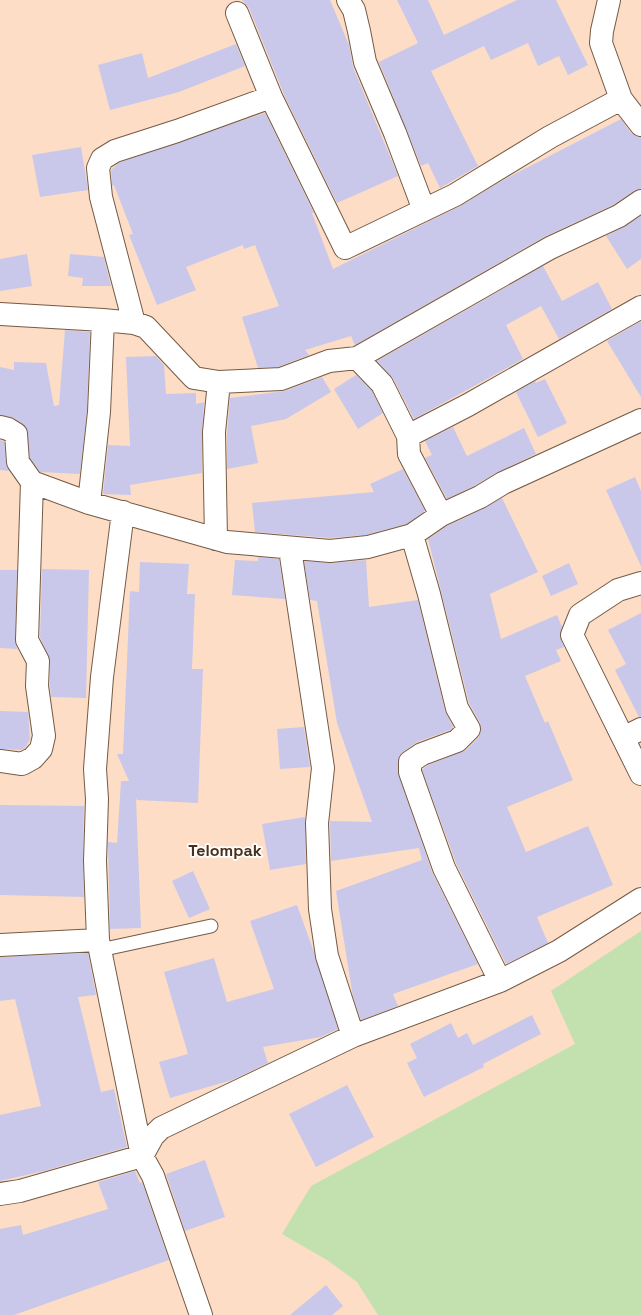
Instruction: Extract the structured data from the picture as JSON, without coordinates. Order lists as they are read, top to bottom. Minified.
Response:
{"districts":["Telompak"]}
